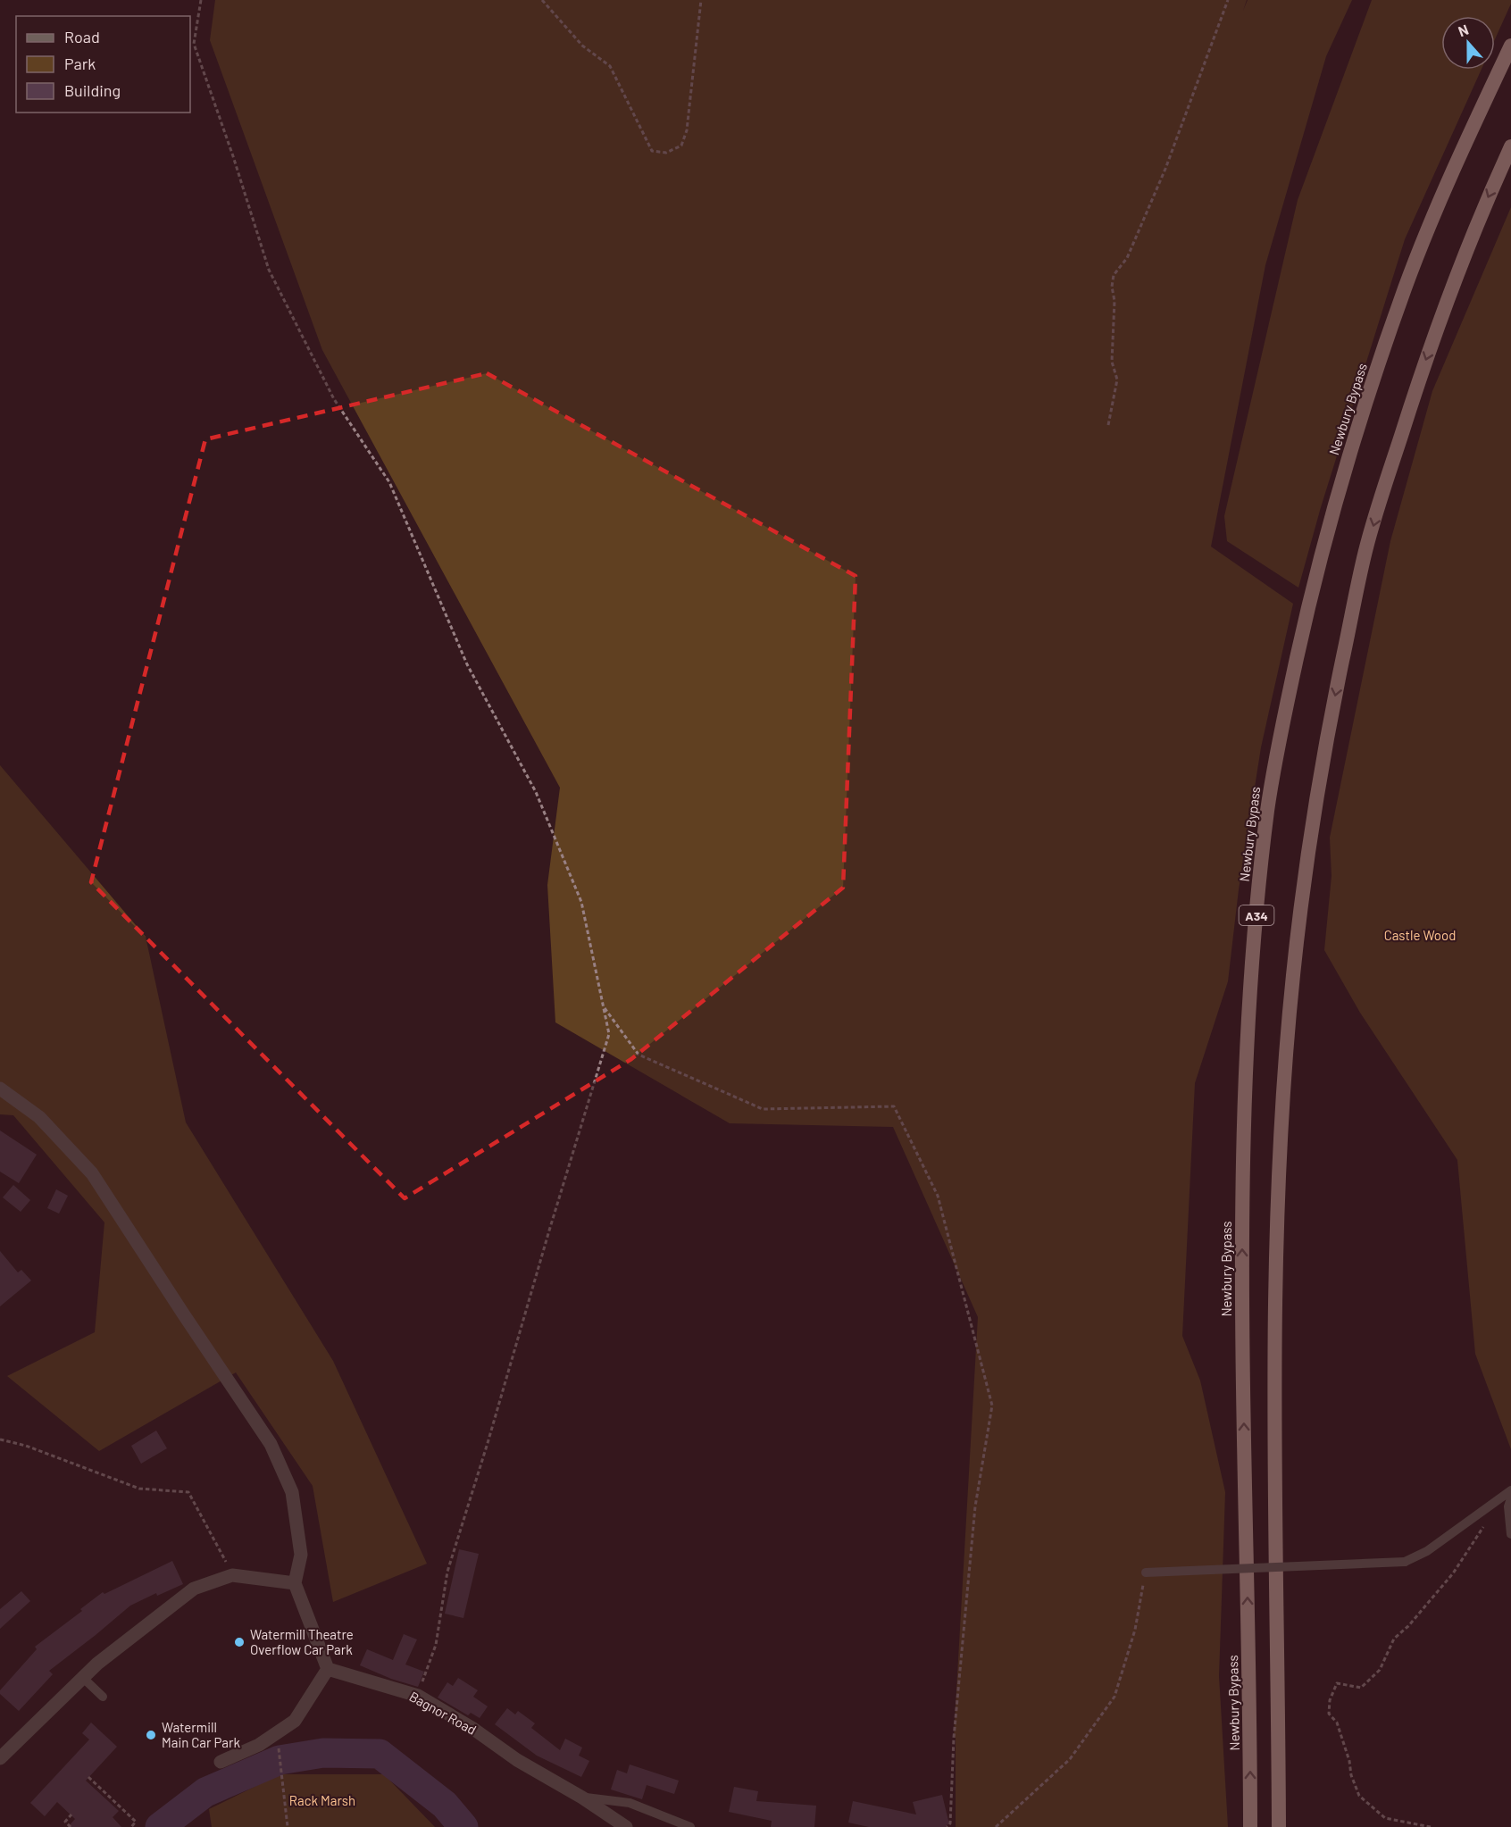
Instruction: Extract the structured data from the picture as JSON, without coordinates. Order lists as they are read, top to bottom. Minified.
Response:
{"streets":{"highway":["Newbury Bypass","A34"],"street":["Bagnor Road"]},"parks":["Castle Wood","Rack Marsh"],"places":["Watermill Theatre Overflow Car Park","Watermill Main Car Park"],"legend":["Road","Park","Building"],"north":"top"}
